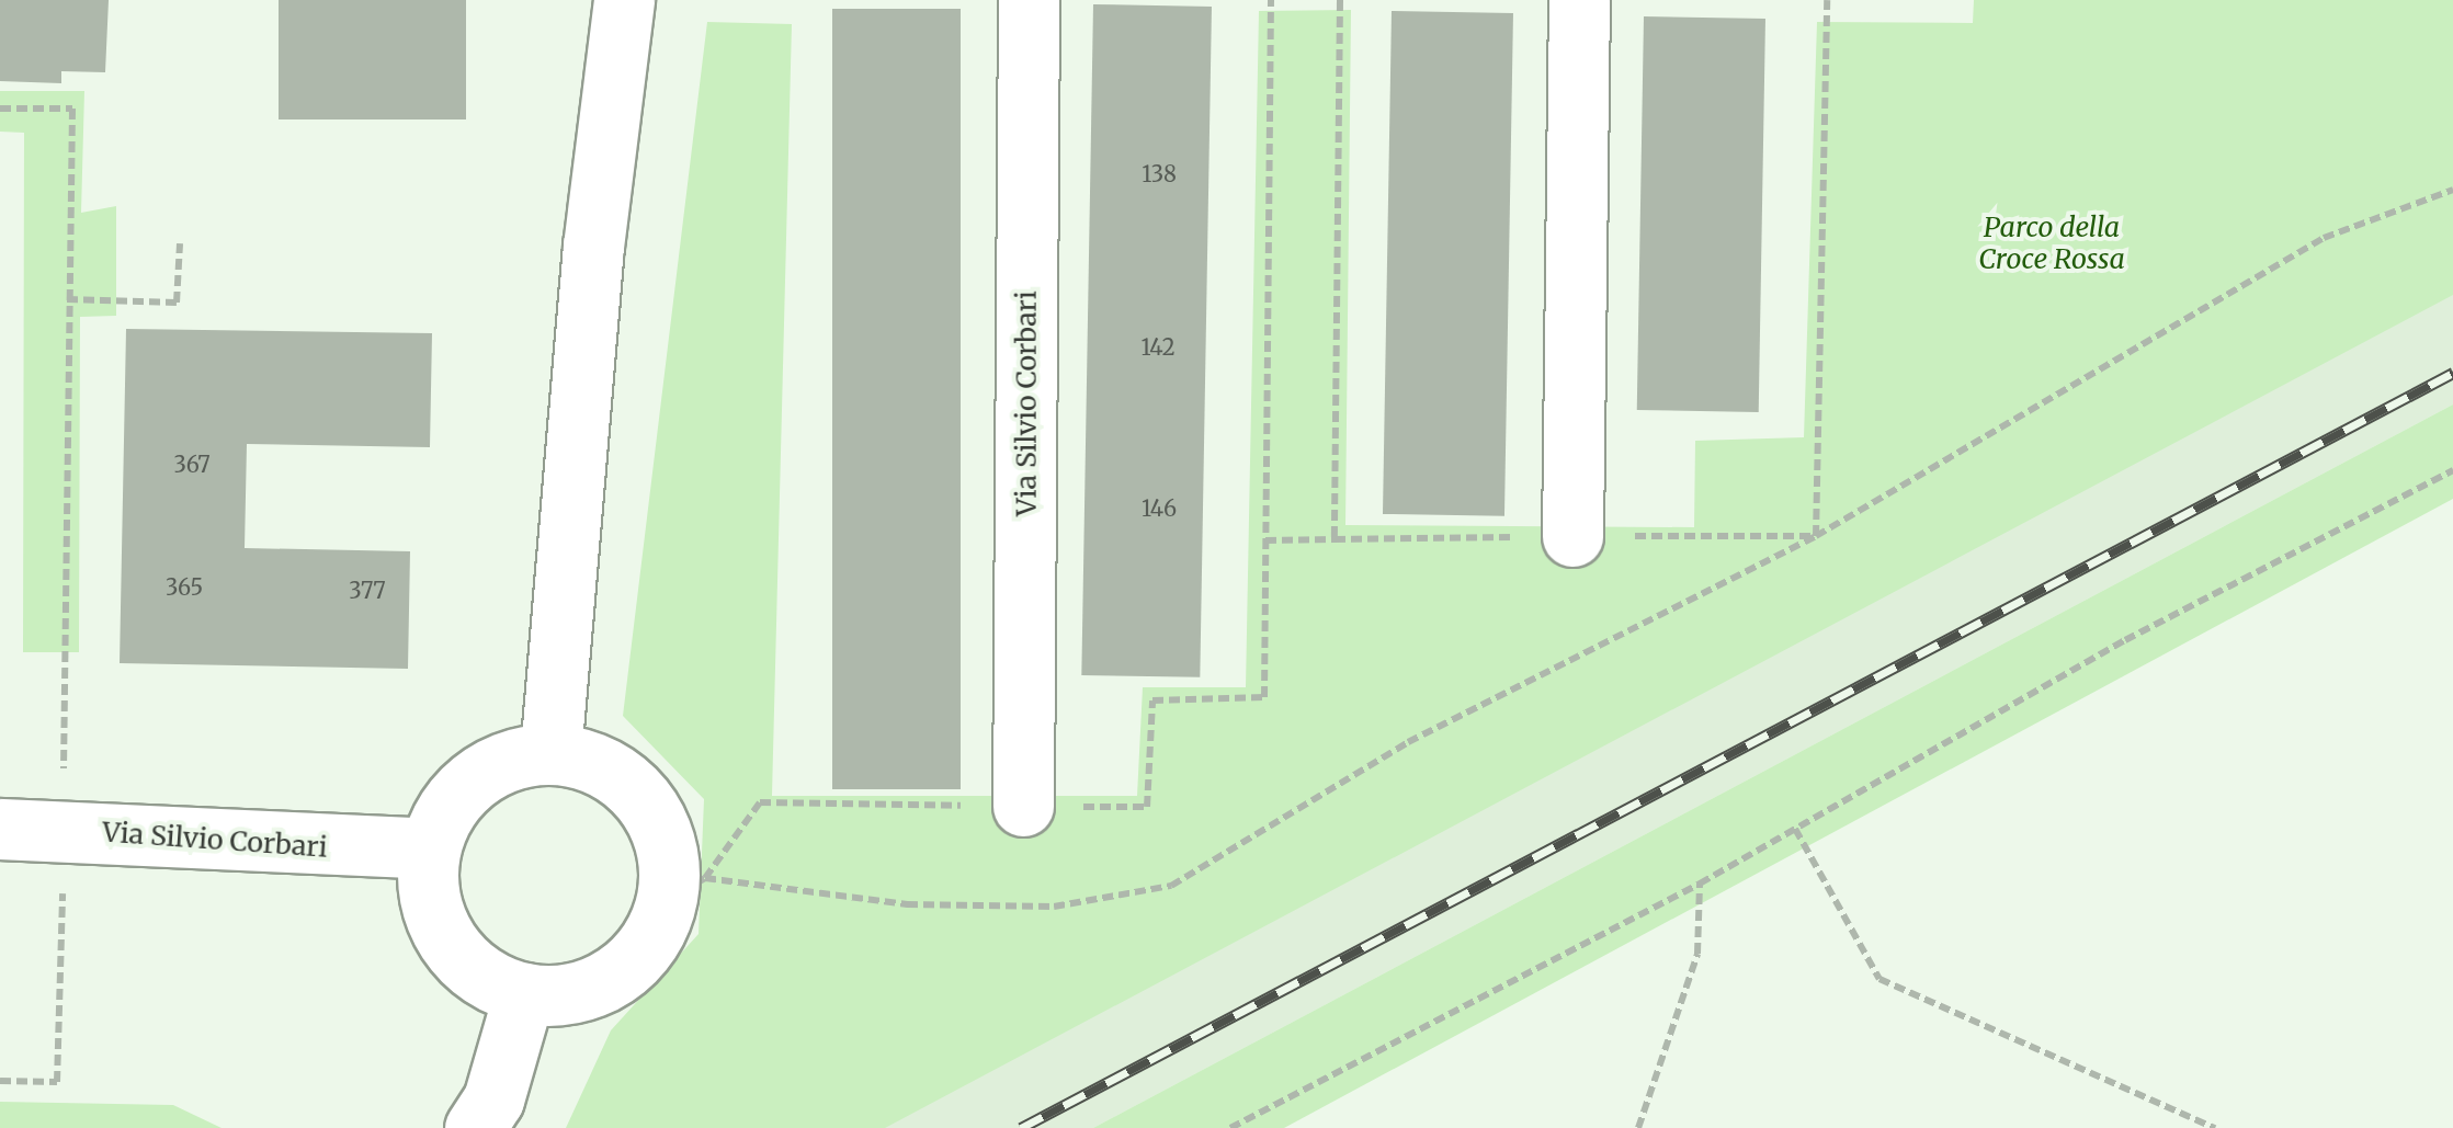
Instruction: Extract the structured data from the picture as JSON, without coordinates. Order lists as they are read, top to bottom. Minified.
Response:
{"streets":{"street":["Via Silvio Corbari"]},"parks":["Parco della Croce Rossa"],"house_numbers":["138","142","367","146","365","377"]}
